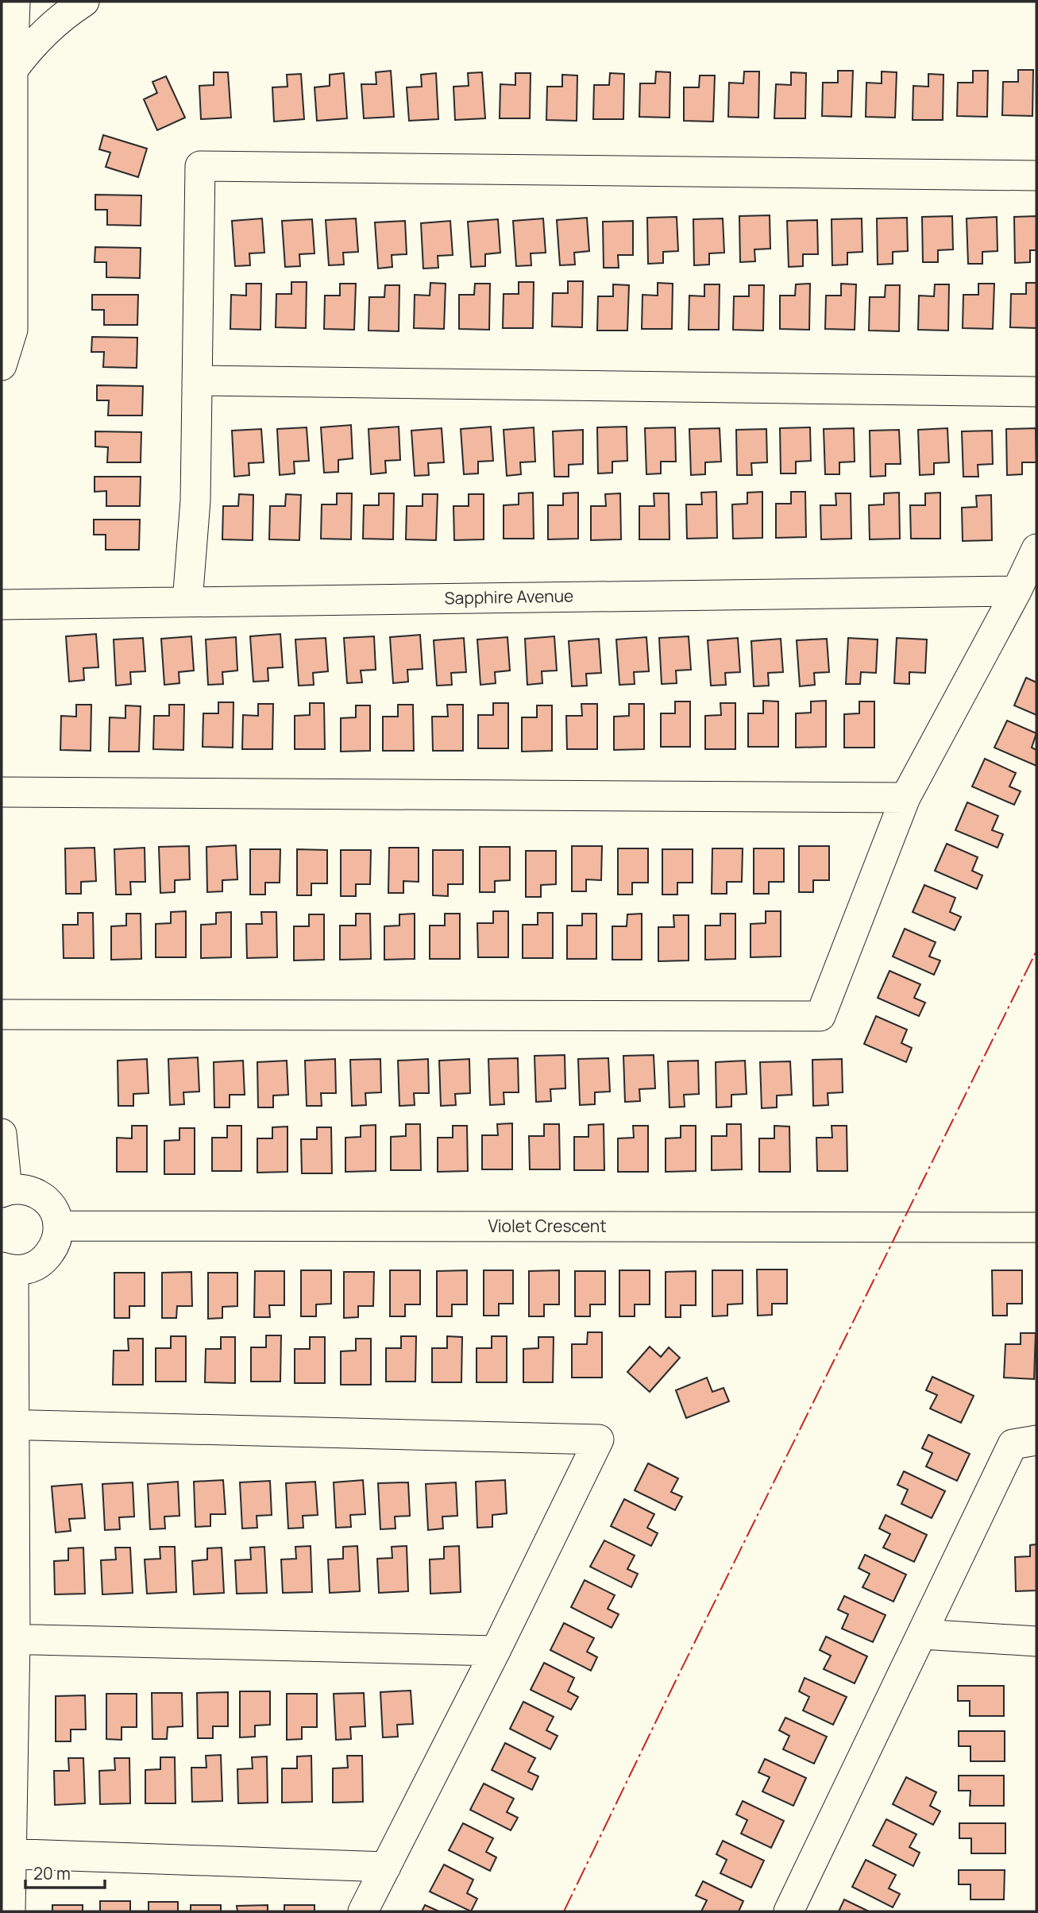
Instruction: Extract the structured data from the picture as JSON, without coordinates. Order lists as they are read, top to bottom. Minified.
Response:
{"streets":{"street":["Sapphire Avenue","Violet Crescent"]},"scale_bar":"20 m"}
